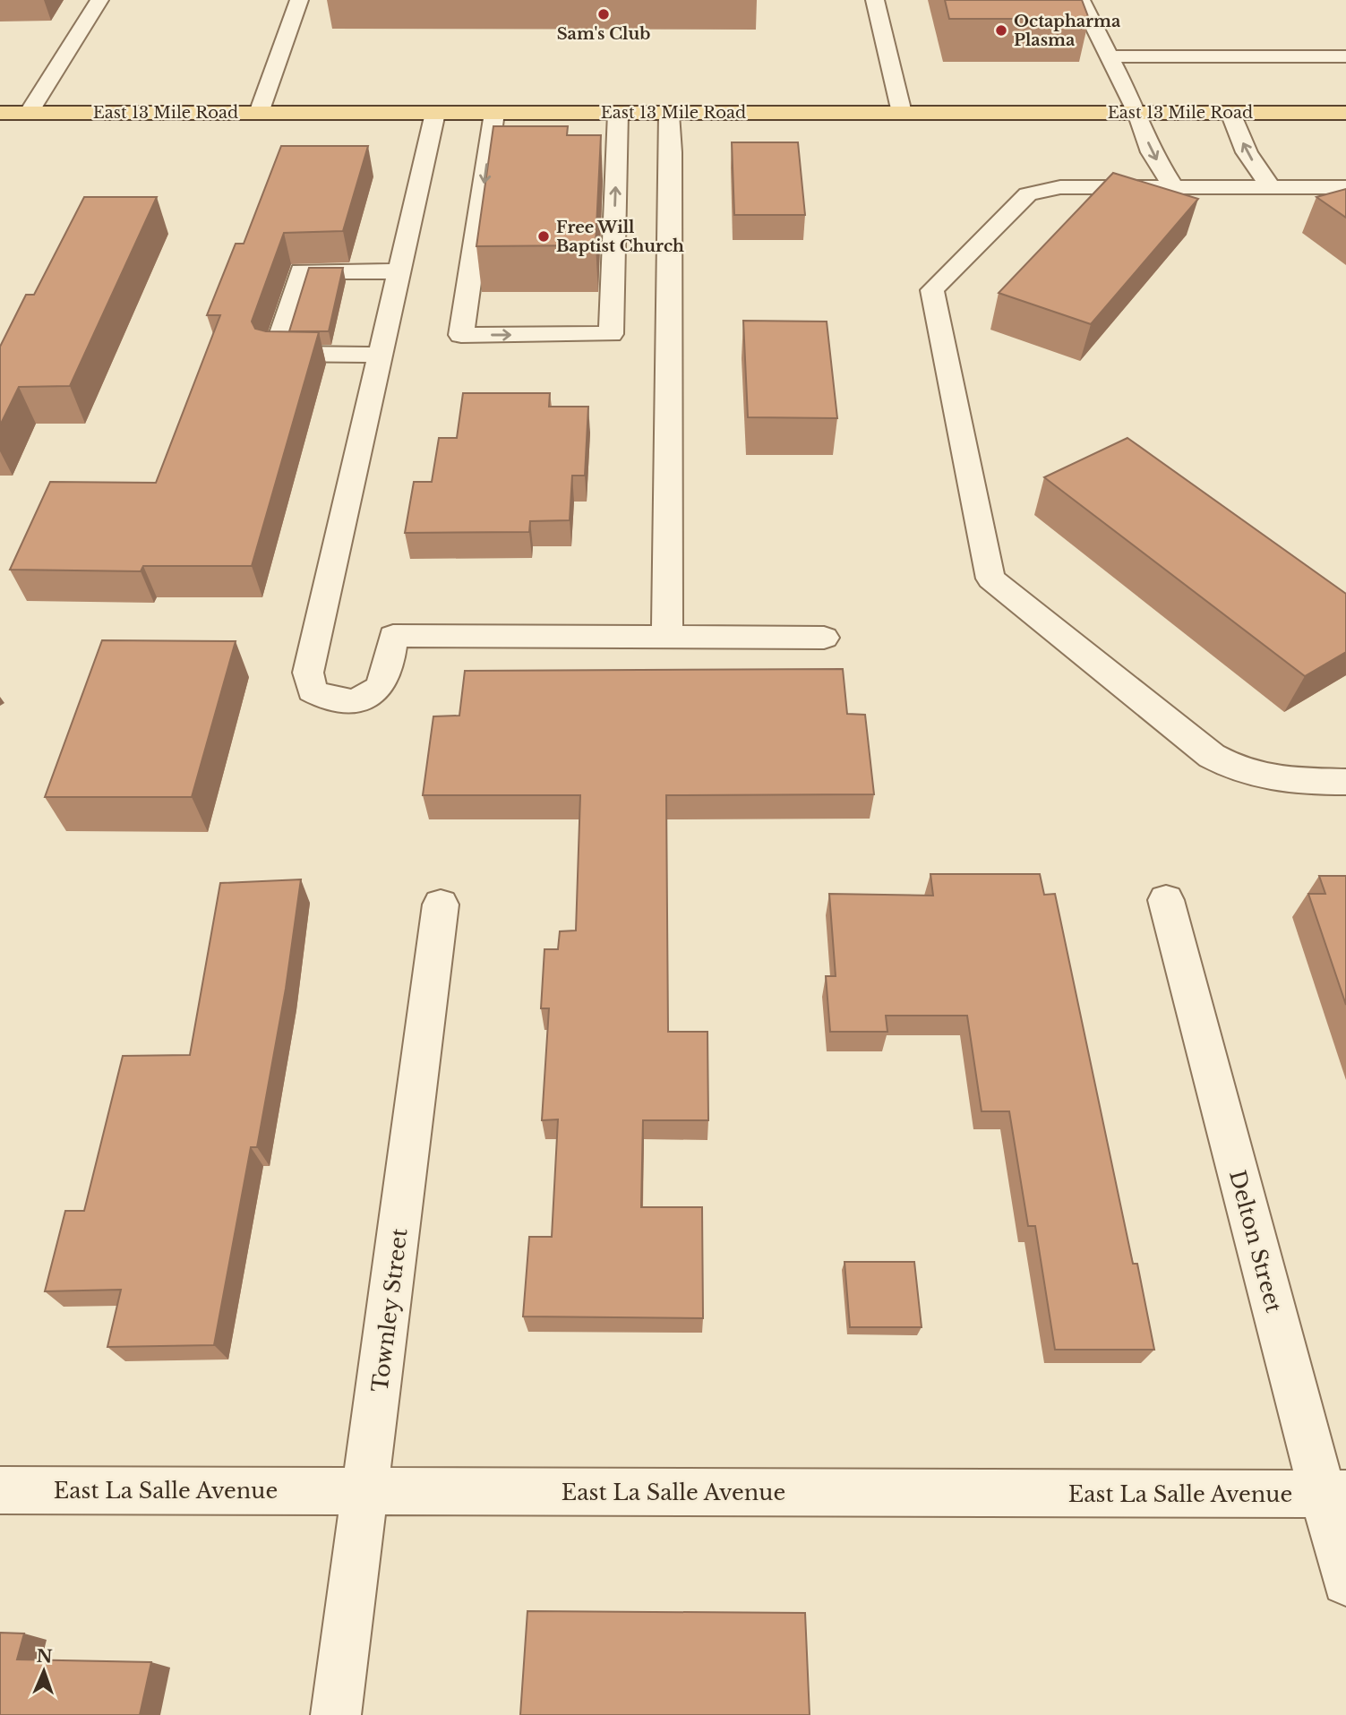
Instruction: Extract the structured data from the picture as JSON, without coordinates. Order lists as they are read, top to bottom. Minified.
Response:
{"streets":{"main road":["East 13 Mile Road"],"street":["Delton Street","Townley Street","East La Salle Avenue"]},"crossings":[["Delton Street","East La Salle Avenue"],["Townley Street","East La Salle Avenue"]],"places":["Sam's Club","Octapharma Plasma","Free Will Baptist Church"],"north":"top"}
